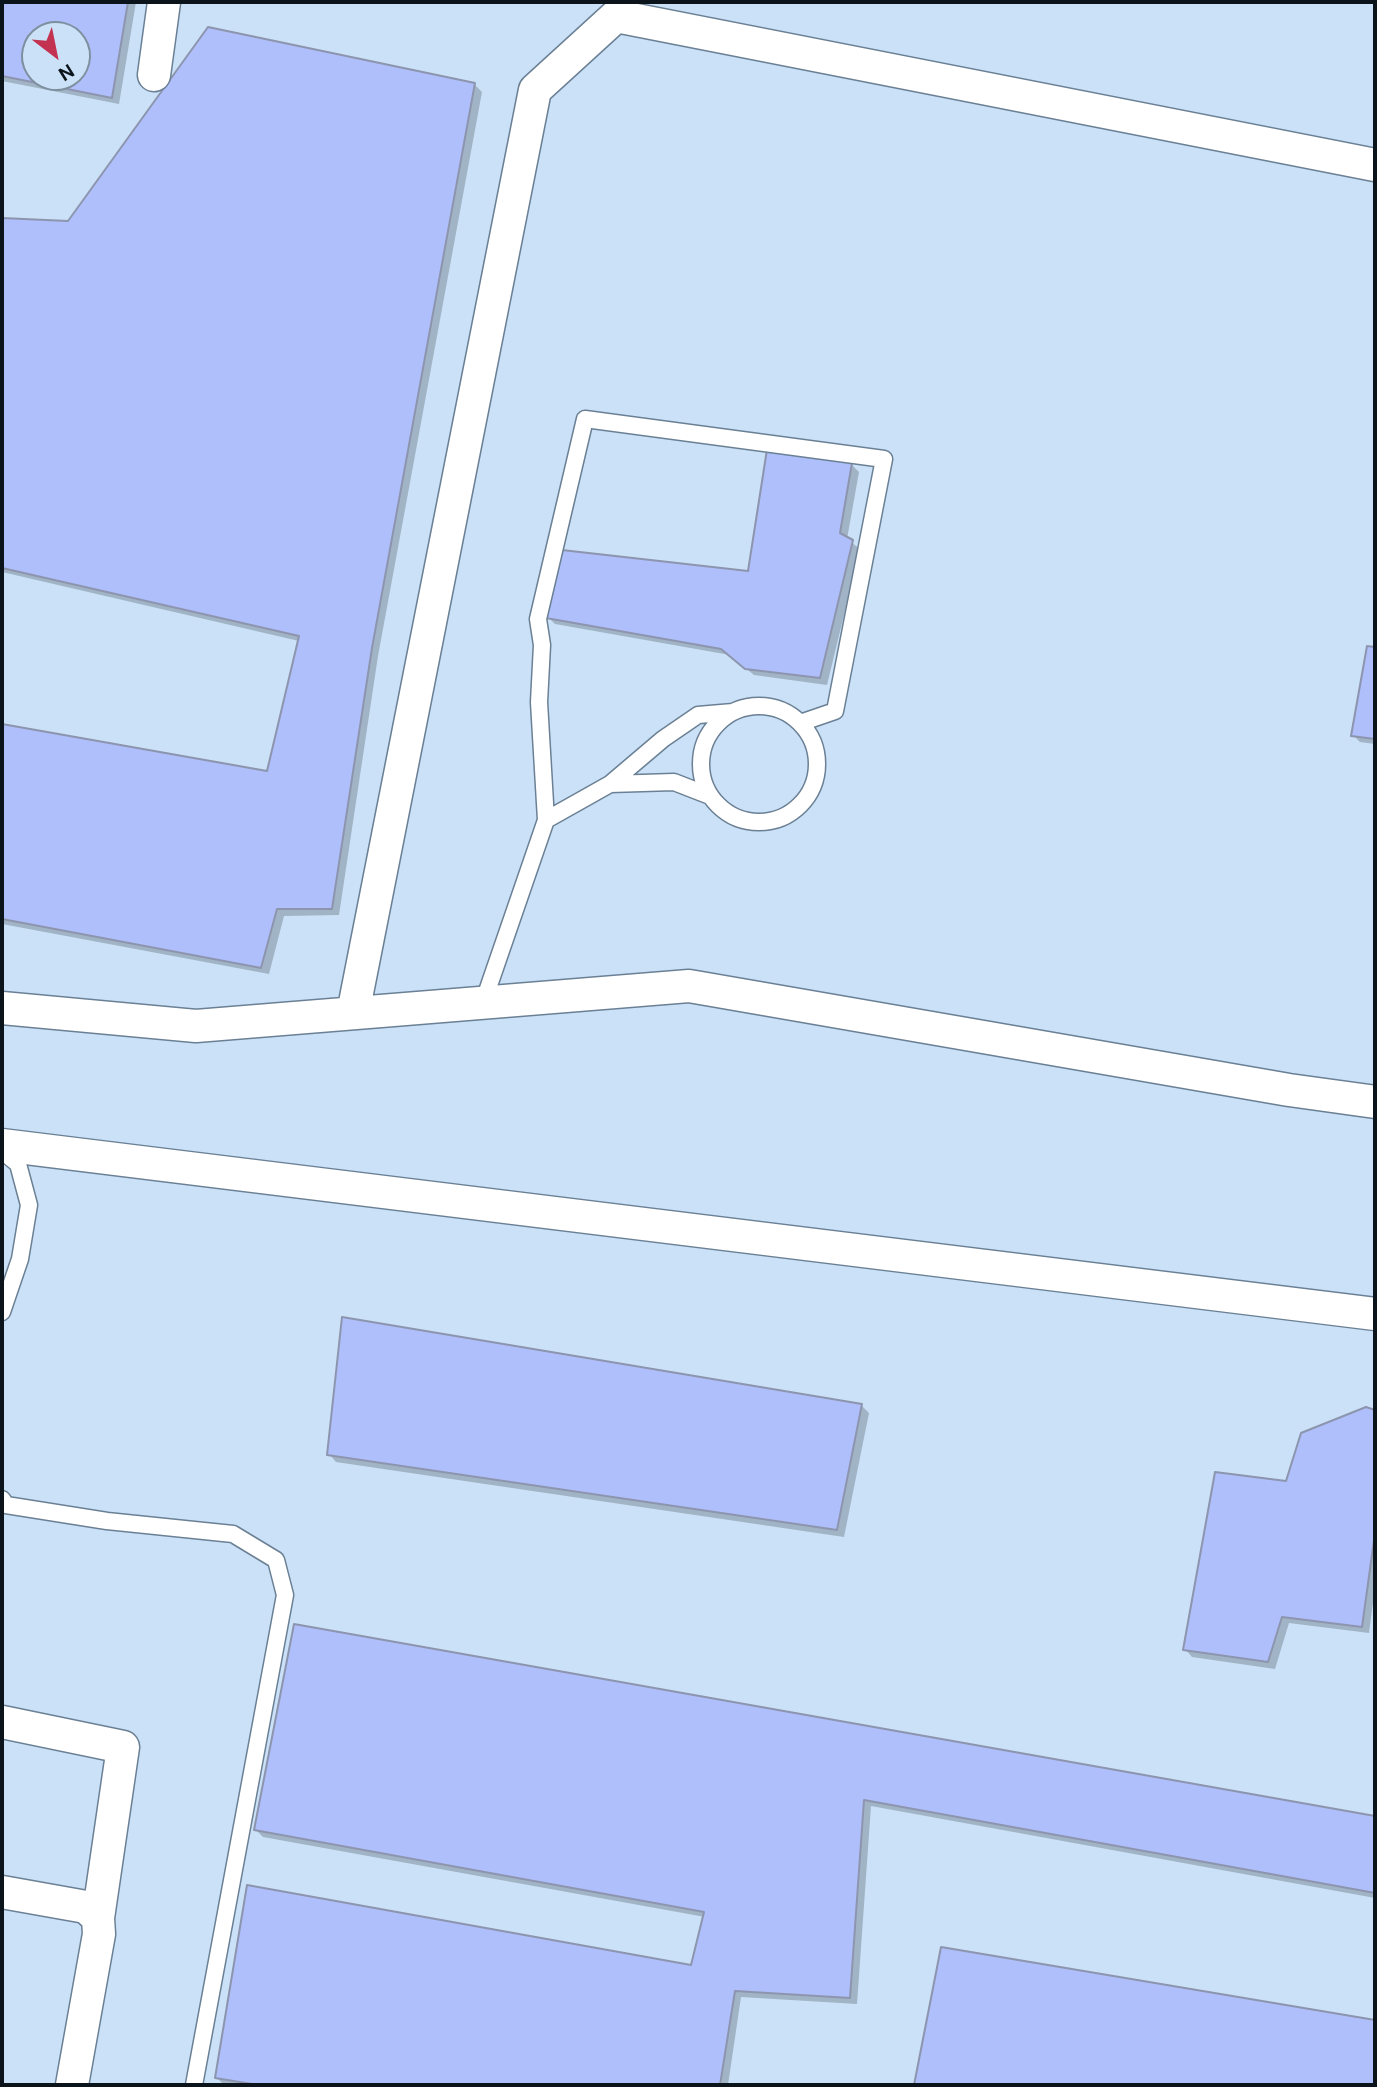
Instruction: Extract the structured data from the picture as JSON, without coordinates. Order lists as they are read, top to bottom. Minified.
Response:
{"north":"bottom right"}
